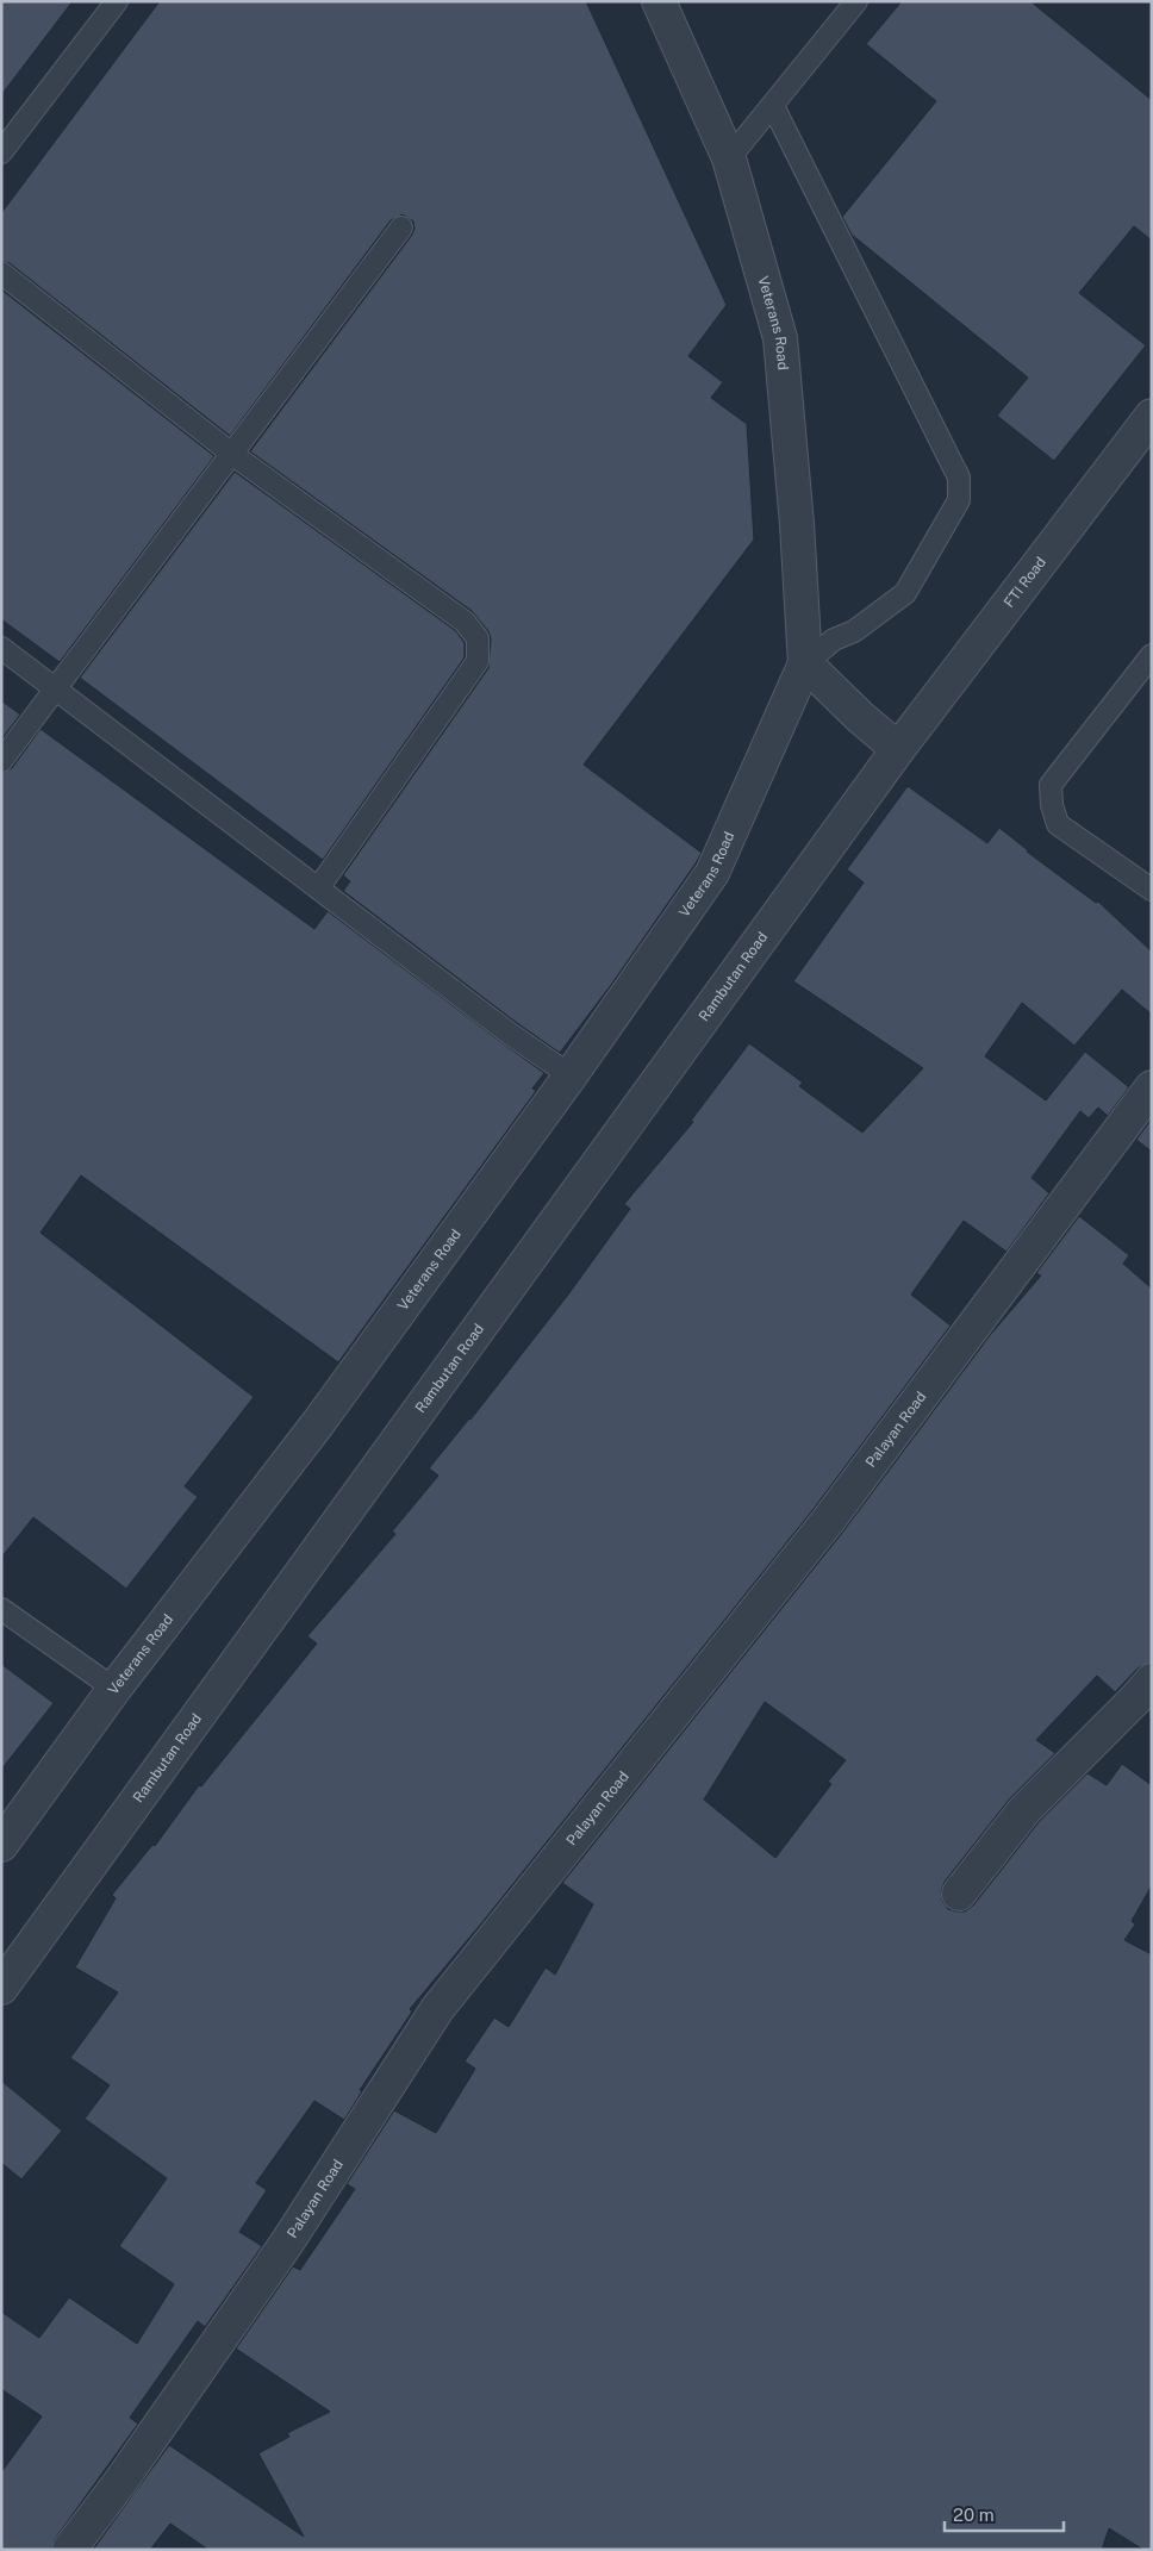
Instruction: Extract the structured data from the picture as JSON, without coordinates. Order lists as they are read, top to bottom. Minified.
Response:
{"streets":{"street":["Veterans Road","FTI Road","Rambutan Road","Palayan Road"]},"crossings":[["FTI Road","Rambutan Road"]],"scale_bar":"20 m"}
